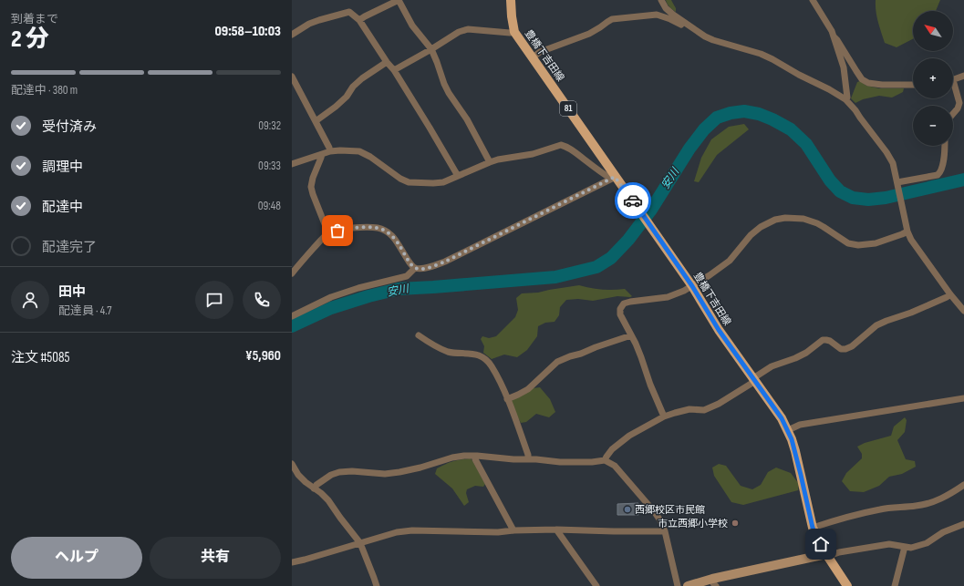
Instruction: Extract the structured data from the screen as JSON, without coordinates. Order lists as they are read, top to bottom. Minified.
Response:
{"streets":{"main road":["豊橋下吉田線","81"]},"water":["安川"],"places":["西郷校区市民館","市立西郷小学校"],"north":"top left","page":{"heading":["2 分","到着まで","09:58–10:03"],"panel":["田中","配達員 · 4.7","注文 #5085","¥5,960"],"map_buttons":["+","−"],"bar":"配達中 · 380 m","list":[["受付済み","09:32"],["調理中","09:33"],["配達中","09:48"],"配達完了"],"buttons":["ヘルプ","共有"]}}
